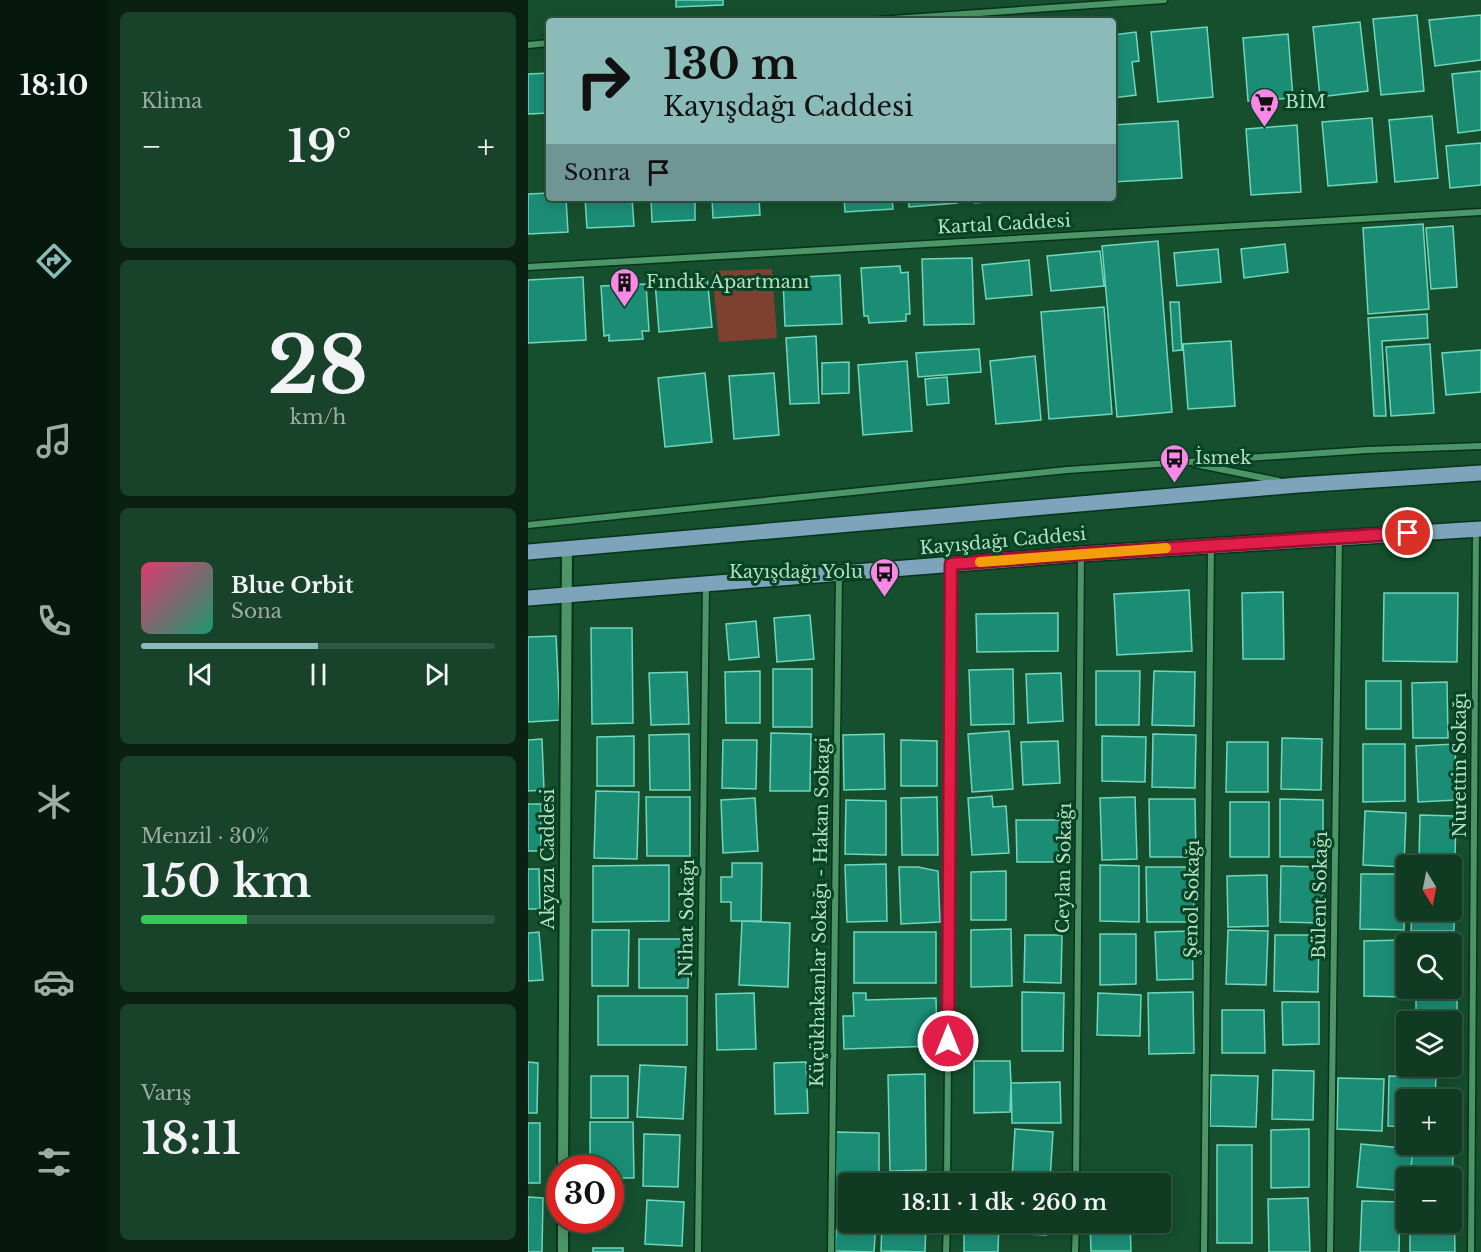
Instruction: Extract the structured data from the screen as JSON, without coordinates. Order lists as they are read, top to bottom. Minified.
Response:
{"streets":{"main road":["Kayışdağı Caddesi"],"street":["Kartal Caddesi","Nurettin Sokağı","Akyazı Caddesi","Ceylan Sokağı","Bülent Sokağı","Şenol Sokağı","Küçükhakanlar Sokağı - Hakan Sokagi","Nihat Sokağı"]},"crossings":[["Kayışdağı Caddesi","Nurettin Sokağı"],["Kayışdağı Caddesi","Akyazı Caddesi"],["Kayışdağı Caddesi","Ceylan Sokağı"],["Kayışdağı Caddesi","Bülent Sokağı"],["Kayışdağı Caddesi","Şenol Sokağı"],["Kayışdağı Caddesi","Küçükhakanlar Sokağı - Hakan Sokagi"],["Kayışdağı Caddesi","Nihat Sokağı"]],"places":{"supermarket":["BİM"],"building":["Fındık Apartmanı"],"bus stop":["İsmek","Kayışdağı Yolu"]},"north":"bottom","page":{"tabs":"18:10","tile":["Klima",["28","km/h"],["Menzil · 30%","150 km"],["Varış","18:11"]],"turn":["130 m","Kayışdağı Caddesi"],"heat":["−","19°","+"],"then":"Sonra","song":["Blue Orbit","Sona"],"map_buttons":["+","−"],"limit":"30","trip":"18:11 · 1 dk · 260 m"}}
